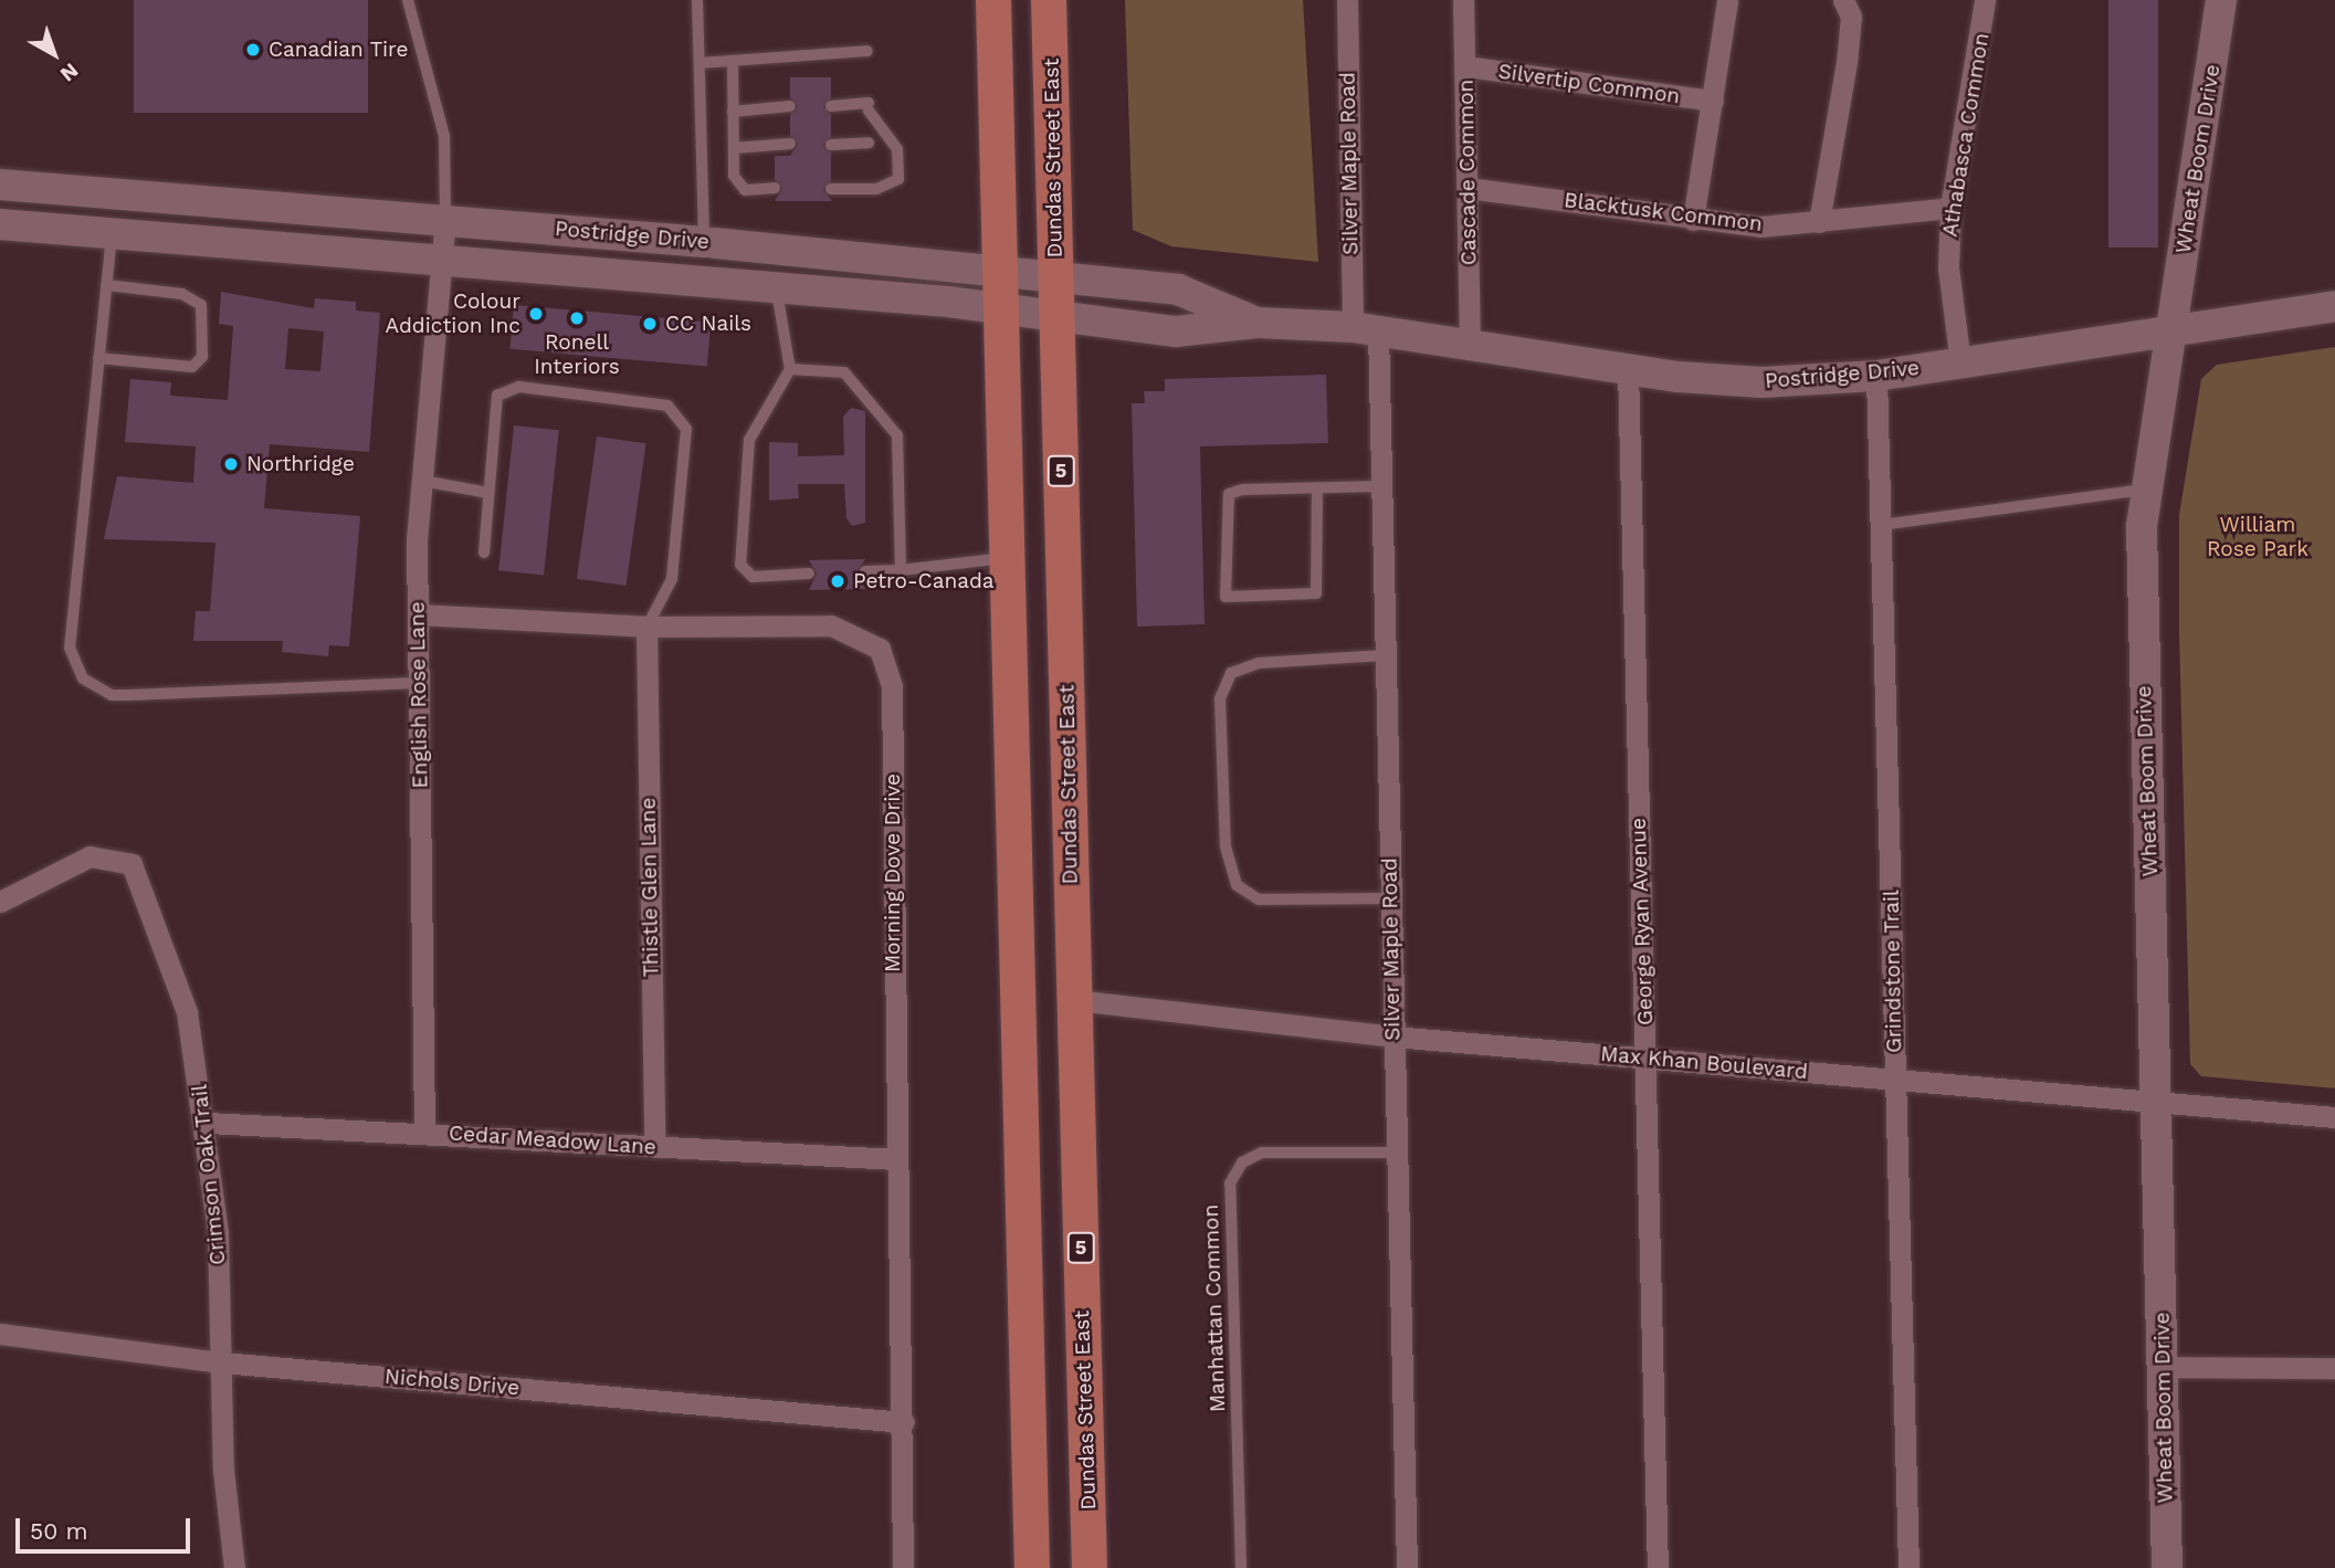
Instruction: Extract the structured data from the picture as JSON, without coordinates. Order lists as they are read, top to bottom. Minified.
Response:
{"streets":{"main road":["Dundas Street East","5"],"street":["Silvertip Common","Athabasca Common","Wheat Boom Drive","Silver Maple Road","Cascade Common","Blacktusk Common","Postridge Drive","English Rose Lane","Morning Dove Drive","Thistle Glen Lane","George Ryan Avenue","Grindstone Trail","Max Khan Boulevard","Cedar Meadow Lane","Crimson Oak Trail","Nichols Drive"],"lane":["Manhattan Common"]},"crossings":[["Silvertip Common","Cascade Common"],["Athabasca Common","Blacktusk Common"],["Athabasca Common","Postridge Drive"],["Dundas Street East","Postridge Drive"],["Dundas Street East","Max Khan Boulevard"],["Wheat Boom Drive","Postridge Drive"],["Wheat Boom Drive","Max Khan Boulevard"],["Silver Maple Road","Postridge Drive"],["Silver Maple Road","Max Khan Boulevard"],["Silver Maple Road","Manhattan Common"],["Cascade Common","Blacktusk Common"],["Cascade Common","Postridge Drive"],["Postridge Drive","English Rose Lane"],["Postridge Drive","George Ryan Avenue"],["Postridge Drive","Grindstone Trail"],["English Rose Lane","Morning Dove Drive"],["English Rose Lane","Cedar Meadow Lane"],["Morning Dove Drive","Thistle Glen Lane"],["Morning Dove Drive","Cedar Meadow Lane"],["Morning Dove Drive","Nichols Drive"],["Thistle Glen Lane","Cedar Meadow Lane"],["George Ryan Avenue","Max Khan Boulevard"],["Grindstone Trail","Max Khan Boulevard"],["Cedar Meadow Lane","Crimson Oak Trail"],["Crimson Oak Trail","Nichols Drive"]],"parks":["William Rose Park"],"places":["Canadian Tire","Colour Addiction Inc","Ronell Interiors","CC Nails","Northridge","Petro-Canada"],"scale_bar":"50 m","north":"bottom right"}
